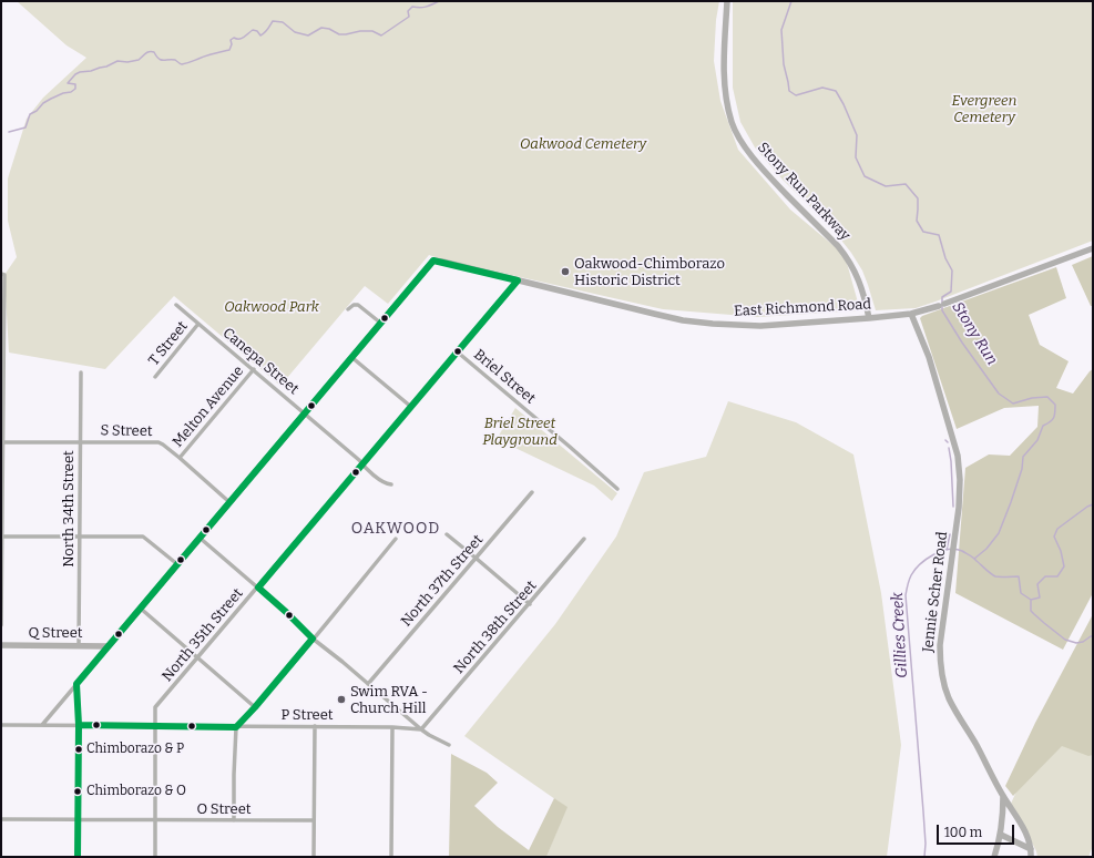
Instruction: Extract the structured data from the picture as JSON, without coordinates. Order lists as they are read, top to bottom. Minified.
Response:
{"streets":{"street":["Stony Run Parkway","East Richmond Road","T Street","Canepa Street","Briel Street","Melton Avenue","S Street","North 34th Street","North 37th Street","Jennie Scher Road","North 38th Street","Q Street","North 35th Street","P Street","O Street"]},"crossings":[["Stony Run Parkway","East Richmond Road"],["East Richmond Road","Jennie Scher Road"],["East Richmond Road","North 35th Street"],["T Street","Canepa Street"],["Canepa Street","Melton Avenue"],["Canepa Street","North 35th Street"],["Briel Street","North 35th Street"],["Melton Avenue","S Street"],["S Street","North 34th Street"],["North 34th Street","Q Street"],["North 38th Street","P Street"],["North 35th Street","P Street"],["North 35th Street","O Street"]],"districts":["OAKWOOD"],"water":["Stony Run","Gillies Creek"],"parks":["Evergreen Cemetery","Oakwood Cemetery","Oakwood Park","Briel Street Playground"],"places":["Oakwood-Chimborazo Historic District","Swim RVA - Church Hill","Chimborazo & P","Chimborazo & O"],"scale_bar":"100 m"}
